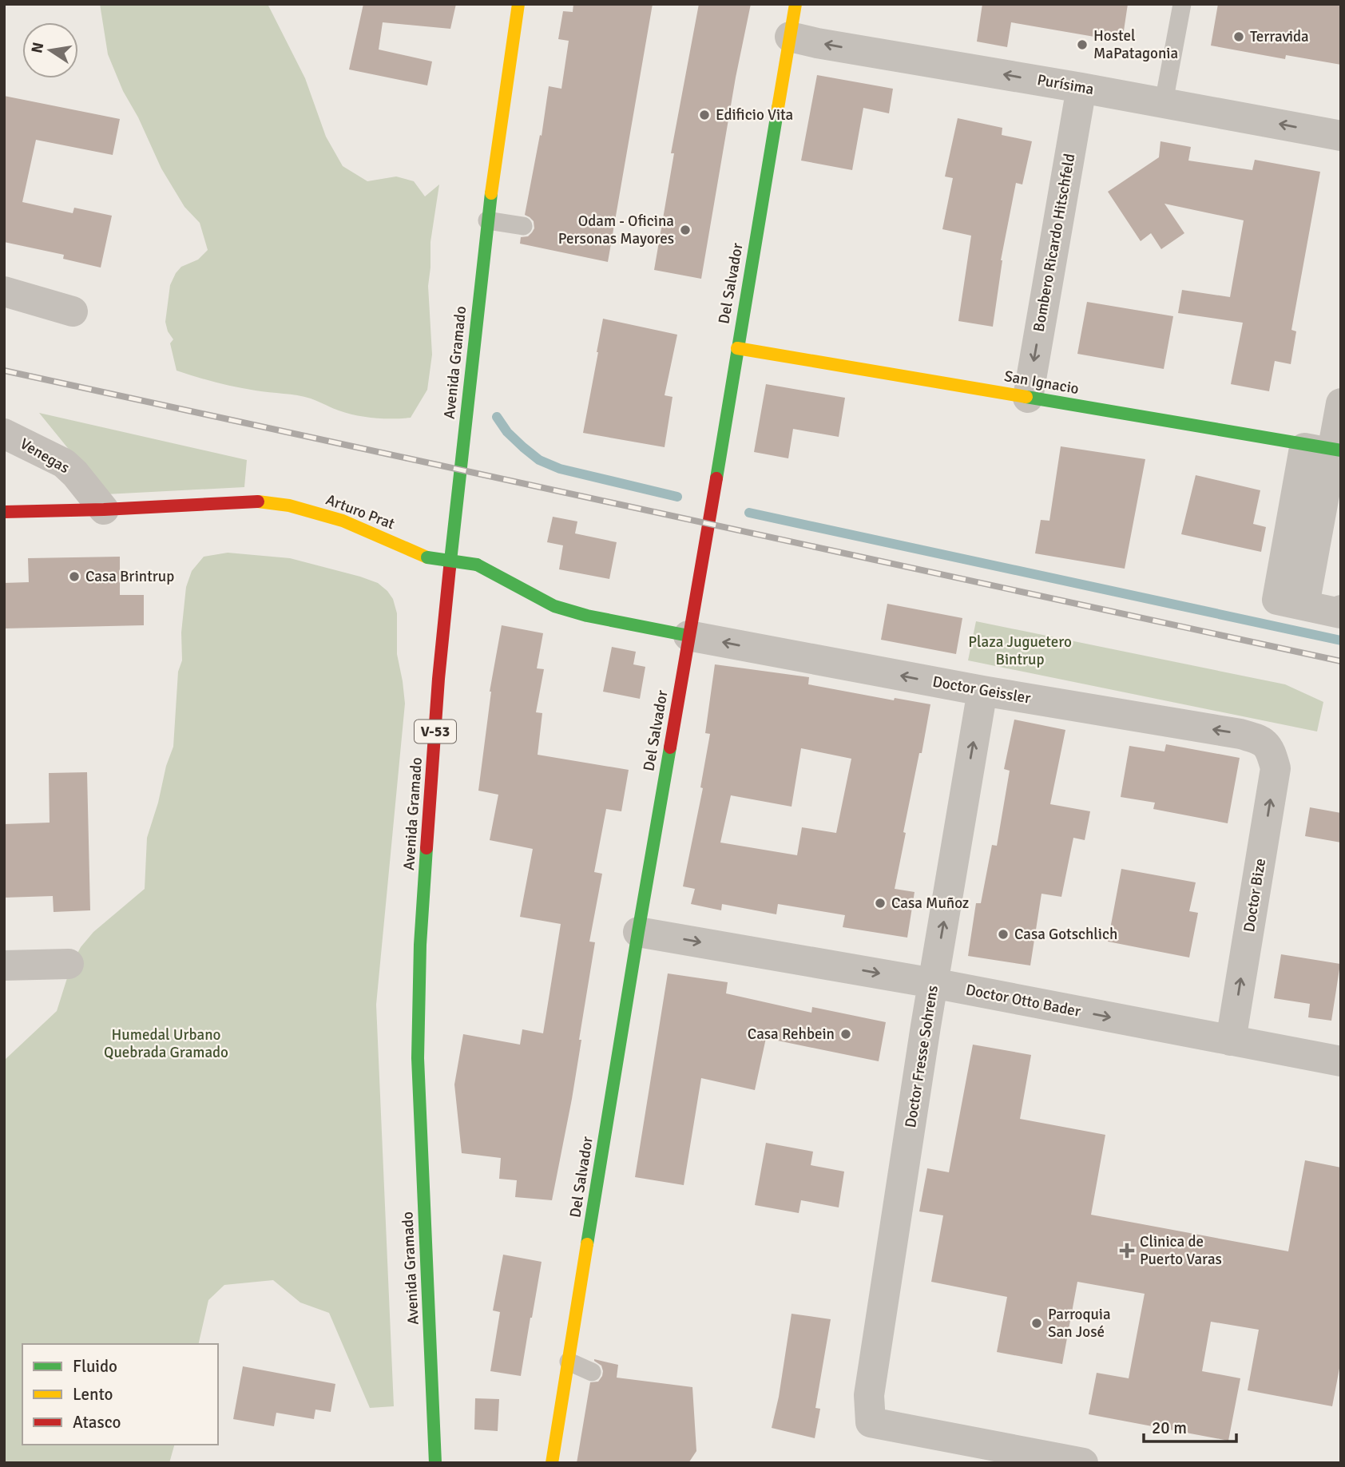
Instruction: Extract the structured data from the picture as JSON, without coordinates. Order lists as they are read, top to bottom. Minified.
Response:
{"streets":{"main road":["Del Salvador","Avenida Gramado","San Ignacio","Arturo Prat","V-53"],"street":["Purísima","Bombero Ricardo Hitschfeld","Venegas","Doctor Geissler","Doctor Bize","Doctor Otto Bader","Doctor Fresse Sohrens"]},"crossings":[["Purísima","Bombero Ricardo Hitschfeld"],["Purísima","Del Salvador"],["Bombero Ricardo Hitschfeld","San Ignacio"],["Del Salvador","San Ignacio"],["Del Salvador","Arturo Prat"],["Del Salvador","Doctor Geissler"],["Del Salvador","Doctor Otto Bader"],["Venegas","Arturo Prat"],["Arturo Prat","Doctor Geissler"],["Doctor Geissler","Doctor Bize"],["Doctor Geissler","Doctor Fresse Sohrens"],["Doctor Bize","Doctor Otto Bader"],["Doctor Otto Bader","Doctor Fresse Sohrens"]],"one_way":["Purísima","Bombero Ricardo Hitschfeld","Doctor Geissler","Doctor Bize","Doctor Otto Bader"],"parks":["Plaza Juguetero Bintrup","Humedal Urbano Quebrada Gramado"],"places":{"other":["Terravida","Hostel MaPatagonia","Edificio Vita","Odam - Oficina Personas Mayores","Casa Brintrup","Casa Muñoz","Casa Gotschlich","Casa Rehbein","Parroquia San José"],"health":["Clinica de Puerto Varas"]},"legend":["Fluido","Lento","Atasco"],"scale_bar":"20 m","north":"left"}
